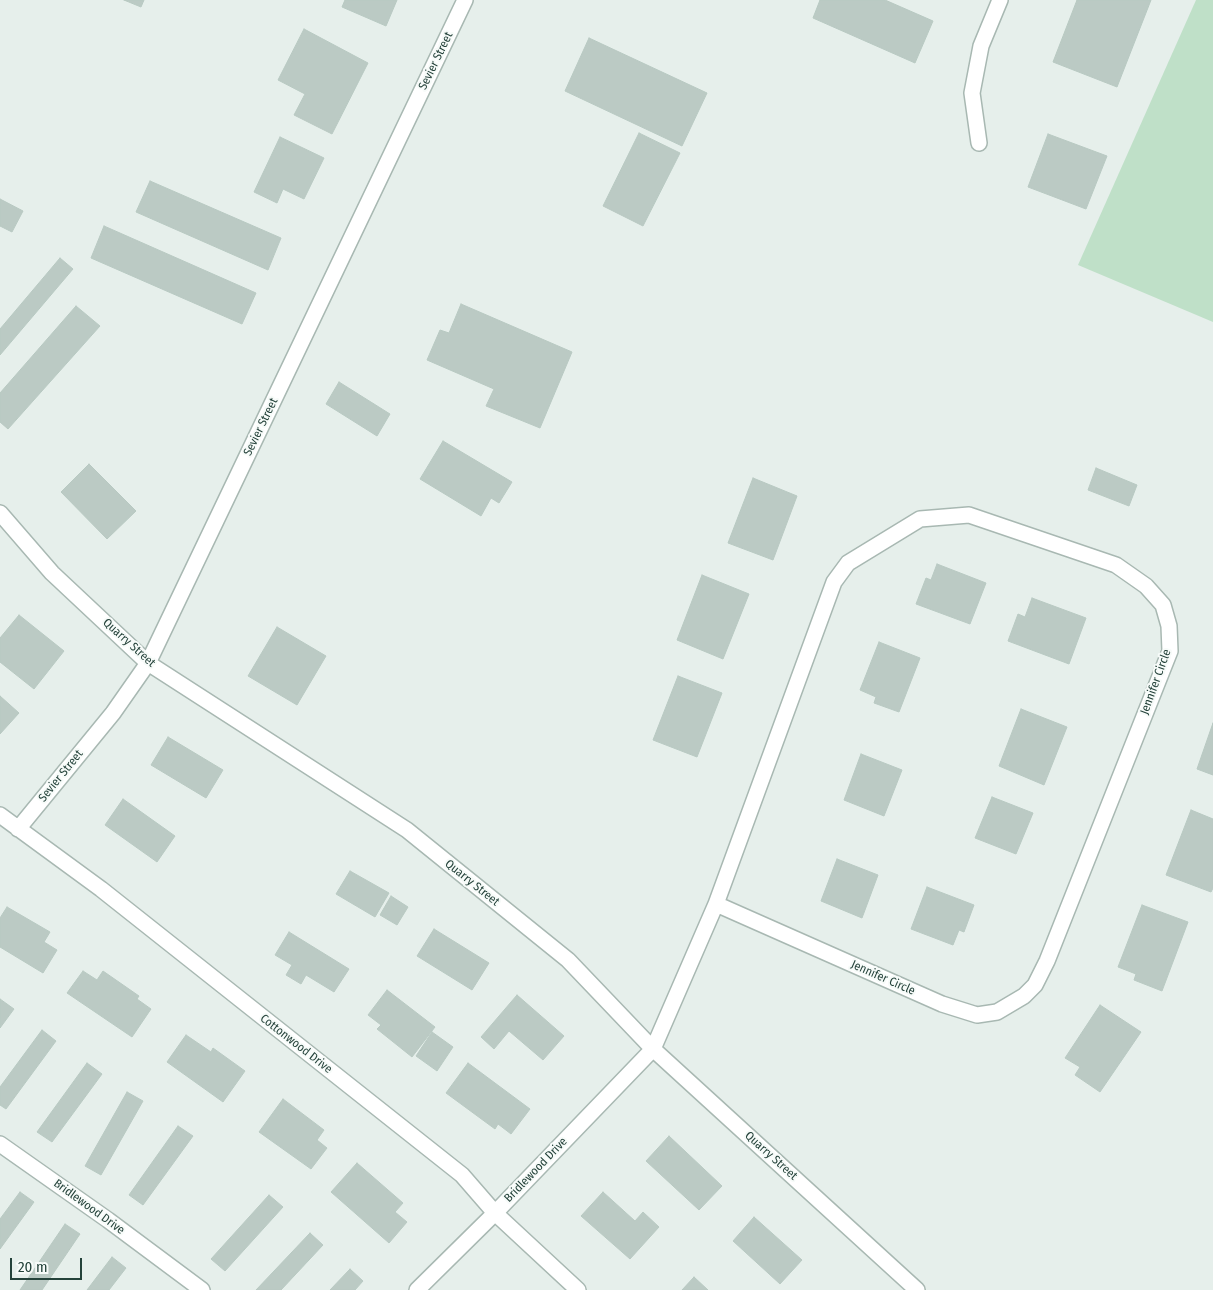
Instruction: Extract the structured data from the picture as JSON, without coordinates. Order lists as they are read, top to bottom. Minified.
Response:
{"streets":{"street":["Sevier Street","Quarry Street","Jennifer Circle","Cottonwood Drive","Bridlewood Drive"]},"crossings":[["Sevier Street","Quarry Street"],["Sevier Street","Cottonwood Drive"],["Quarry Street","Jennifer Circle"],["Quarry Street","Bridlewood Drive"],["Jennifer Circle","Bridlewood Drive"],["Cottonwood Drive","Bridlewood Drive"]],"scale_bar":"20 m"}
